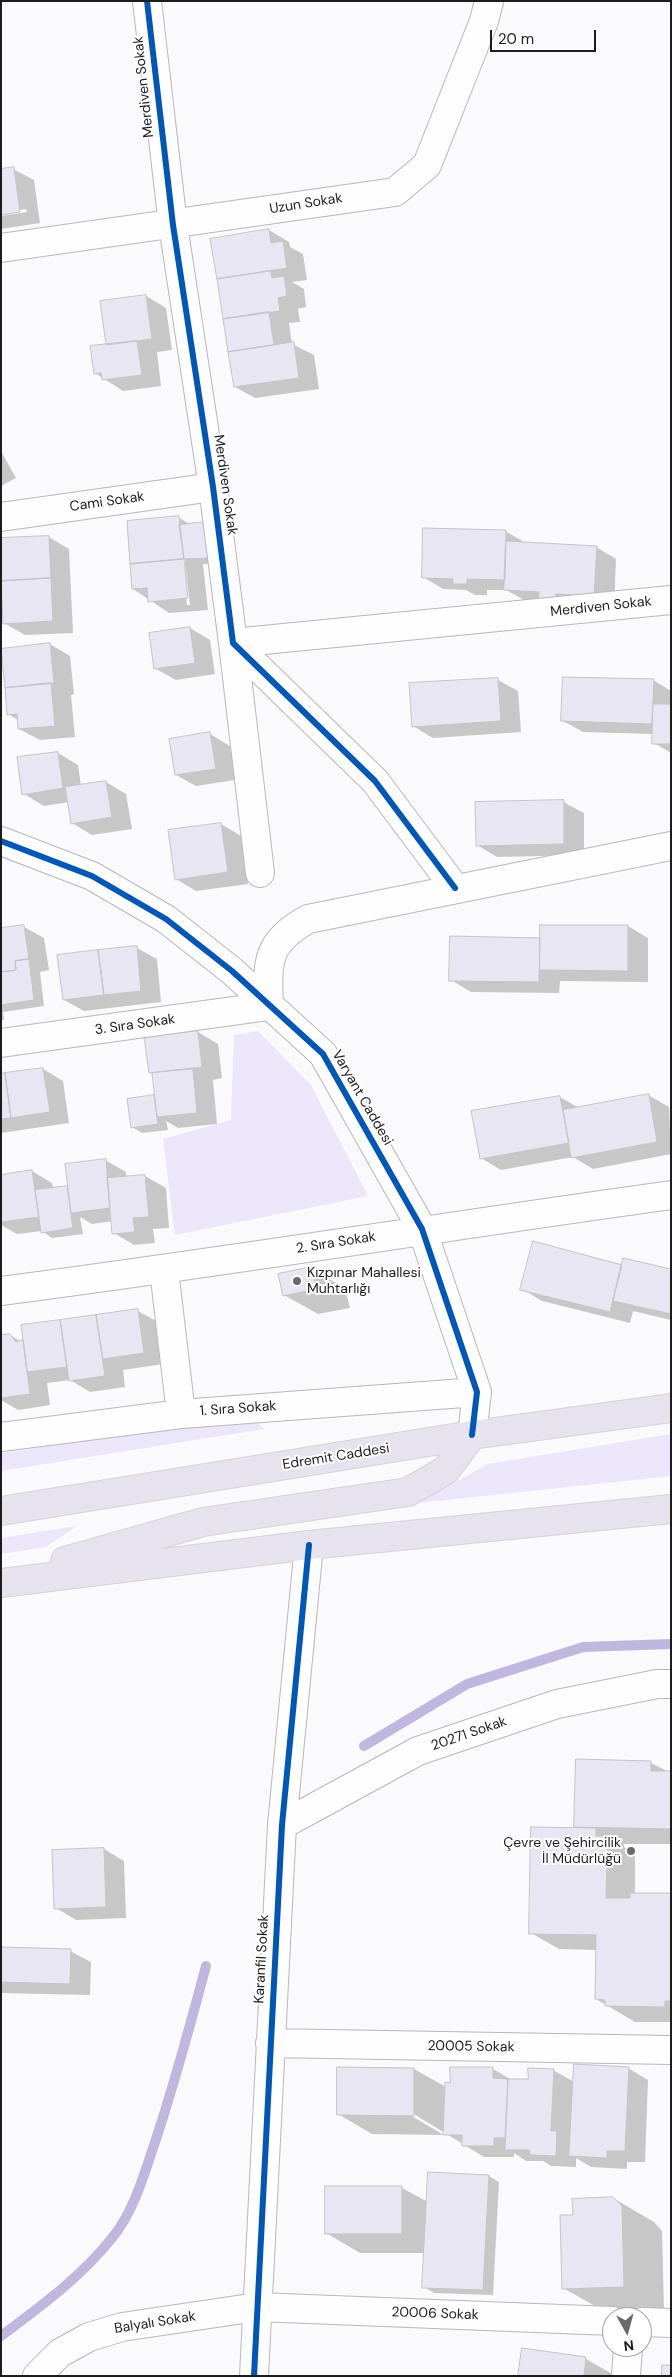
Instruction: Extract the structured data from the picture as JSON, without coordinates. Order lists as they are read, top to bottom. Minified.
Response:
{"streets":{"highway":["Edremit Caddesi"],"street":["Merdiven Sokak","Uzun Sokak","Cami Sokak","3. Sıra Sokak","Varyant Caddesi","2. Sıra Sokak","1. Sıra Sokak","20271 Sokak","Karanfil Sokak","20005 Sokak","20006 Sokak","Balyalı Sokak"]},"crossings":[["Merdiven Sokak","Uzun Sokak"],["Merdiven Sokak","Cami Sokak"],["3. Sıra Sokak","Varyant Caddesi"],["Varyant Caddesi","2. Sıra Sokak"],["Varyant Caddesi","1. Sıra Sokak"],["Varyant Caddesi","Edremit Caddesi"],["20271 Sokak","Karanfil Sokak"],["Karanfil Sokak","20005 Sokak"],["Karanfil Sokak","20006 Sokak"],["Karanfil Sokak","Balyalı Sokak"],["20006 Sokak","Balyalı Sokak"]],"places":["Kızpınar Mahallesi Muhtarlığı","Çevre ve Şehircilik İl Müdürlüğü"],"scale_bar":"20 m","north":"bottom"}
